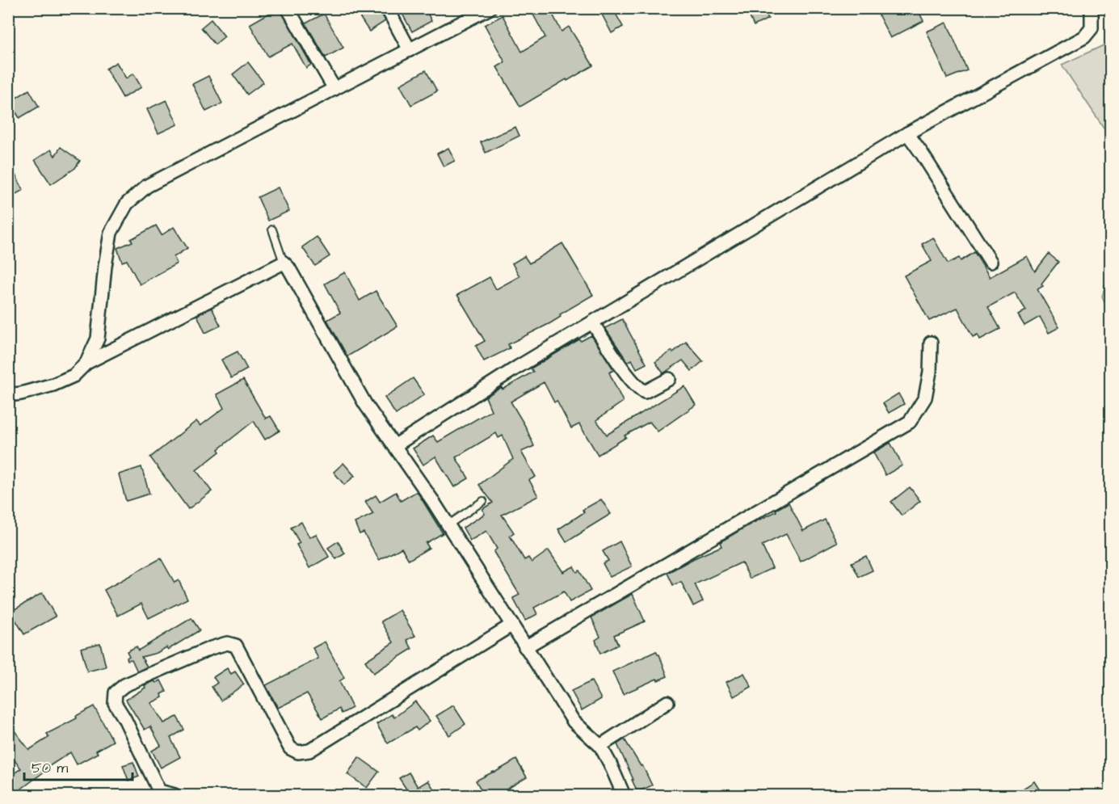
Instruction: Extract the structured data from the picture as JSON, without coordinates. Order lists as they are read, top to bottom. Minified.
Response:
{"scale_bar":"50 m"}
